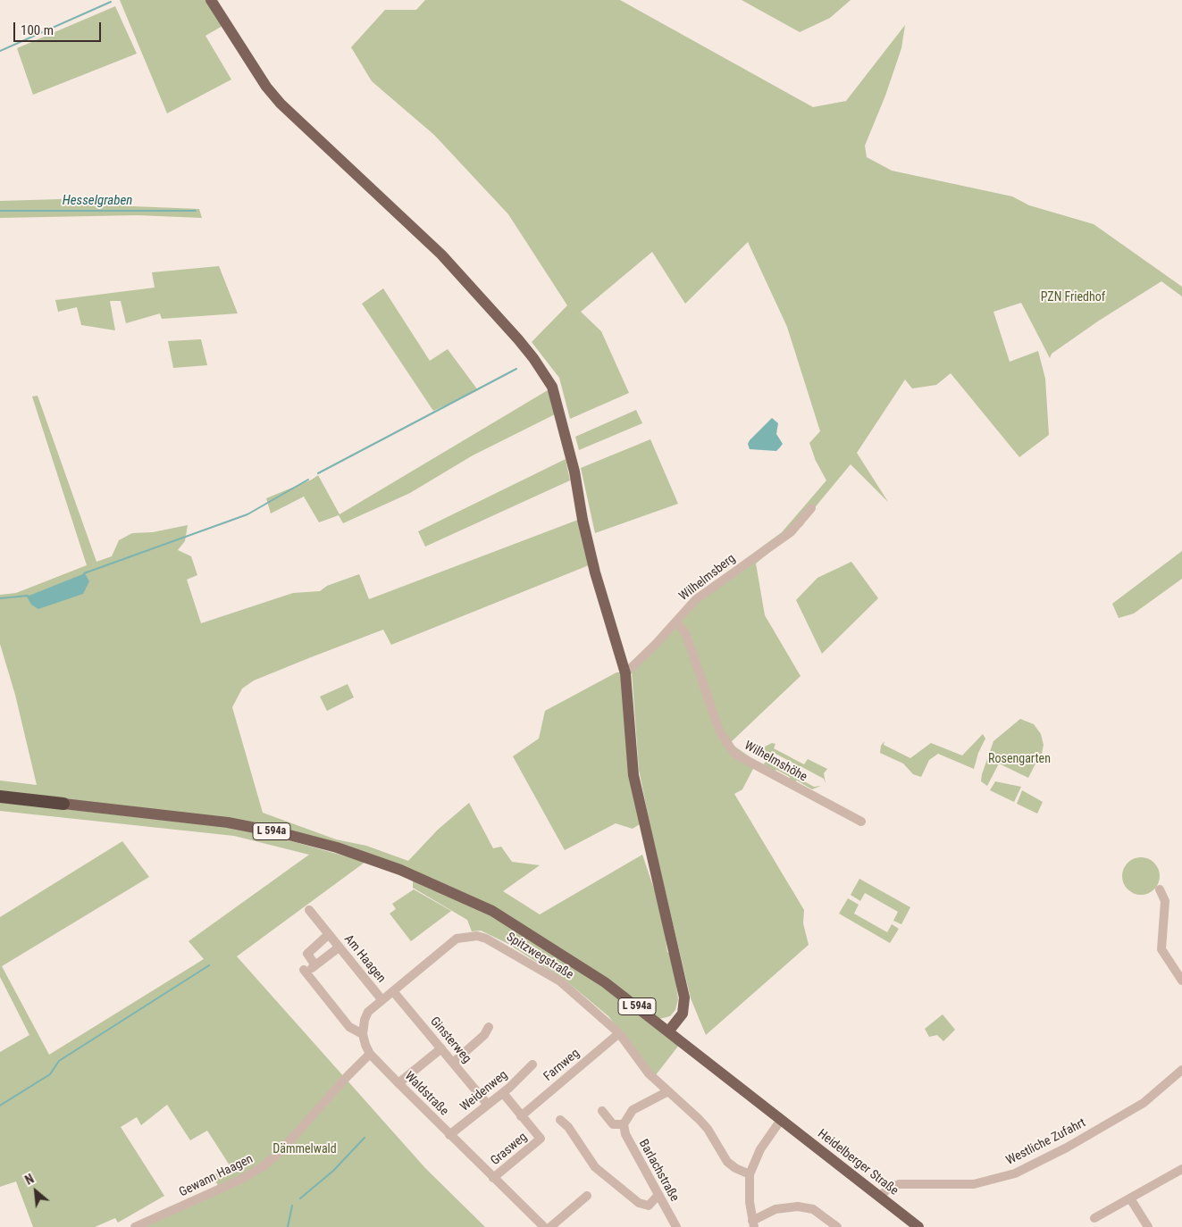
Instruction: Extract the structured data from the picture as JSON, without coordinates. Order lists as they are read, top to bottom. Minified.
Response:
{"streets":{"highway":["L 594a"],"main road":["Heidelberger Straße"],"street":["Wilhelmsberg","Wilhelmshöhe","Spitzwegstraße","Am Haagen","Ginsterweg","Farnweg","Weidenweg","Waldstraße","Westliche Zufahrt","Grasweg","Barlachstraße","Gewann Haagen"]},"crossings":[["Wilhelmsberg","Wilhelmshöhe"],["L 594a","Heidelberger Straße"],["Spitzwegstraße","Am Haagen"],["Spitzwegstraße","Ginsterweg"],["Spitzwegstraße","Farnweg"],["Spitzwegstraße","Waldstraße"],["Ginsterweg","Weidenweg"],["Farnweg","Grasweg"],["Weidenweg","Waldstraße"],["Waldstraße","Grasweg"],["Waldstraße","Gewann Haagen"],["Westliche Zufahrt","Heidelberger Straße"]],"water":["Hesselgraben"],"parks":["PZN Friedhof","Rosengarten","Dämmelwald"],"scale_bar":"100 m","north":"top left"}
